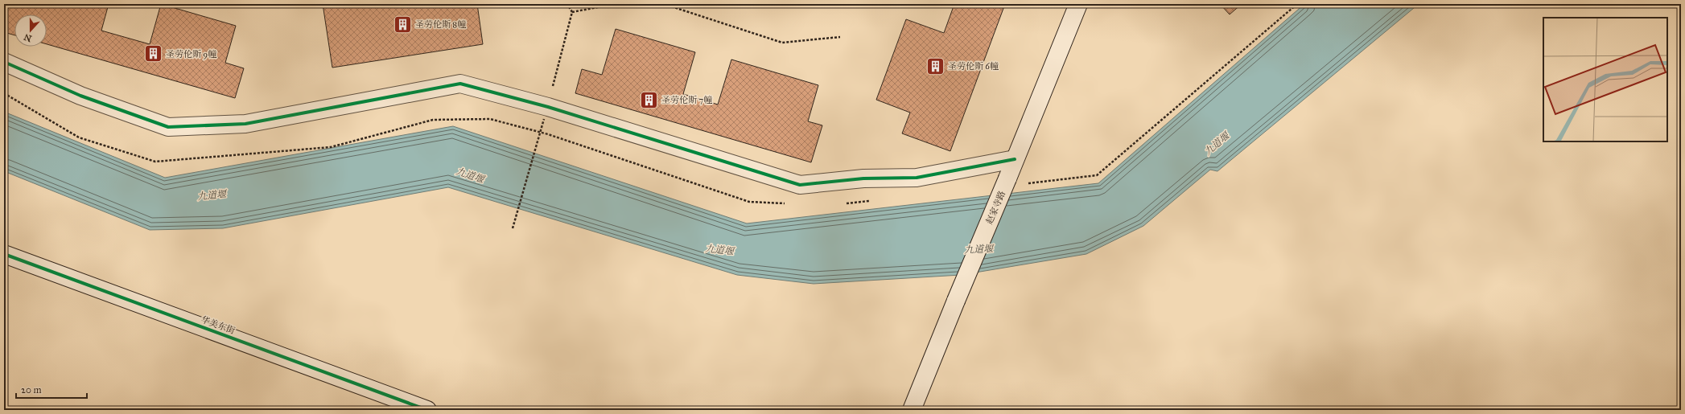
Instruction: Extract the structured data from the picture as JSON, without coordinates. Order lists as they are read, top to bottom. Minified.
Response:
{"streets":{"street":["赵家寺路","华美东街"]},"water":["九道堰"],"places":{"building":["圣劳伦斯 8幢","圣劳伦斯 9幢","圣劳伦斯 6幢","圣劳伦斯 7幢"]},"scale_bar":"20 m","north":"bottom"}
